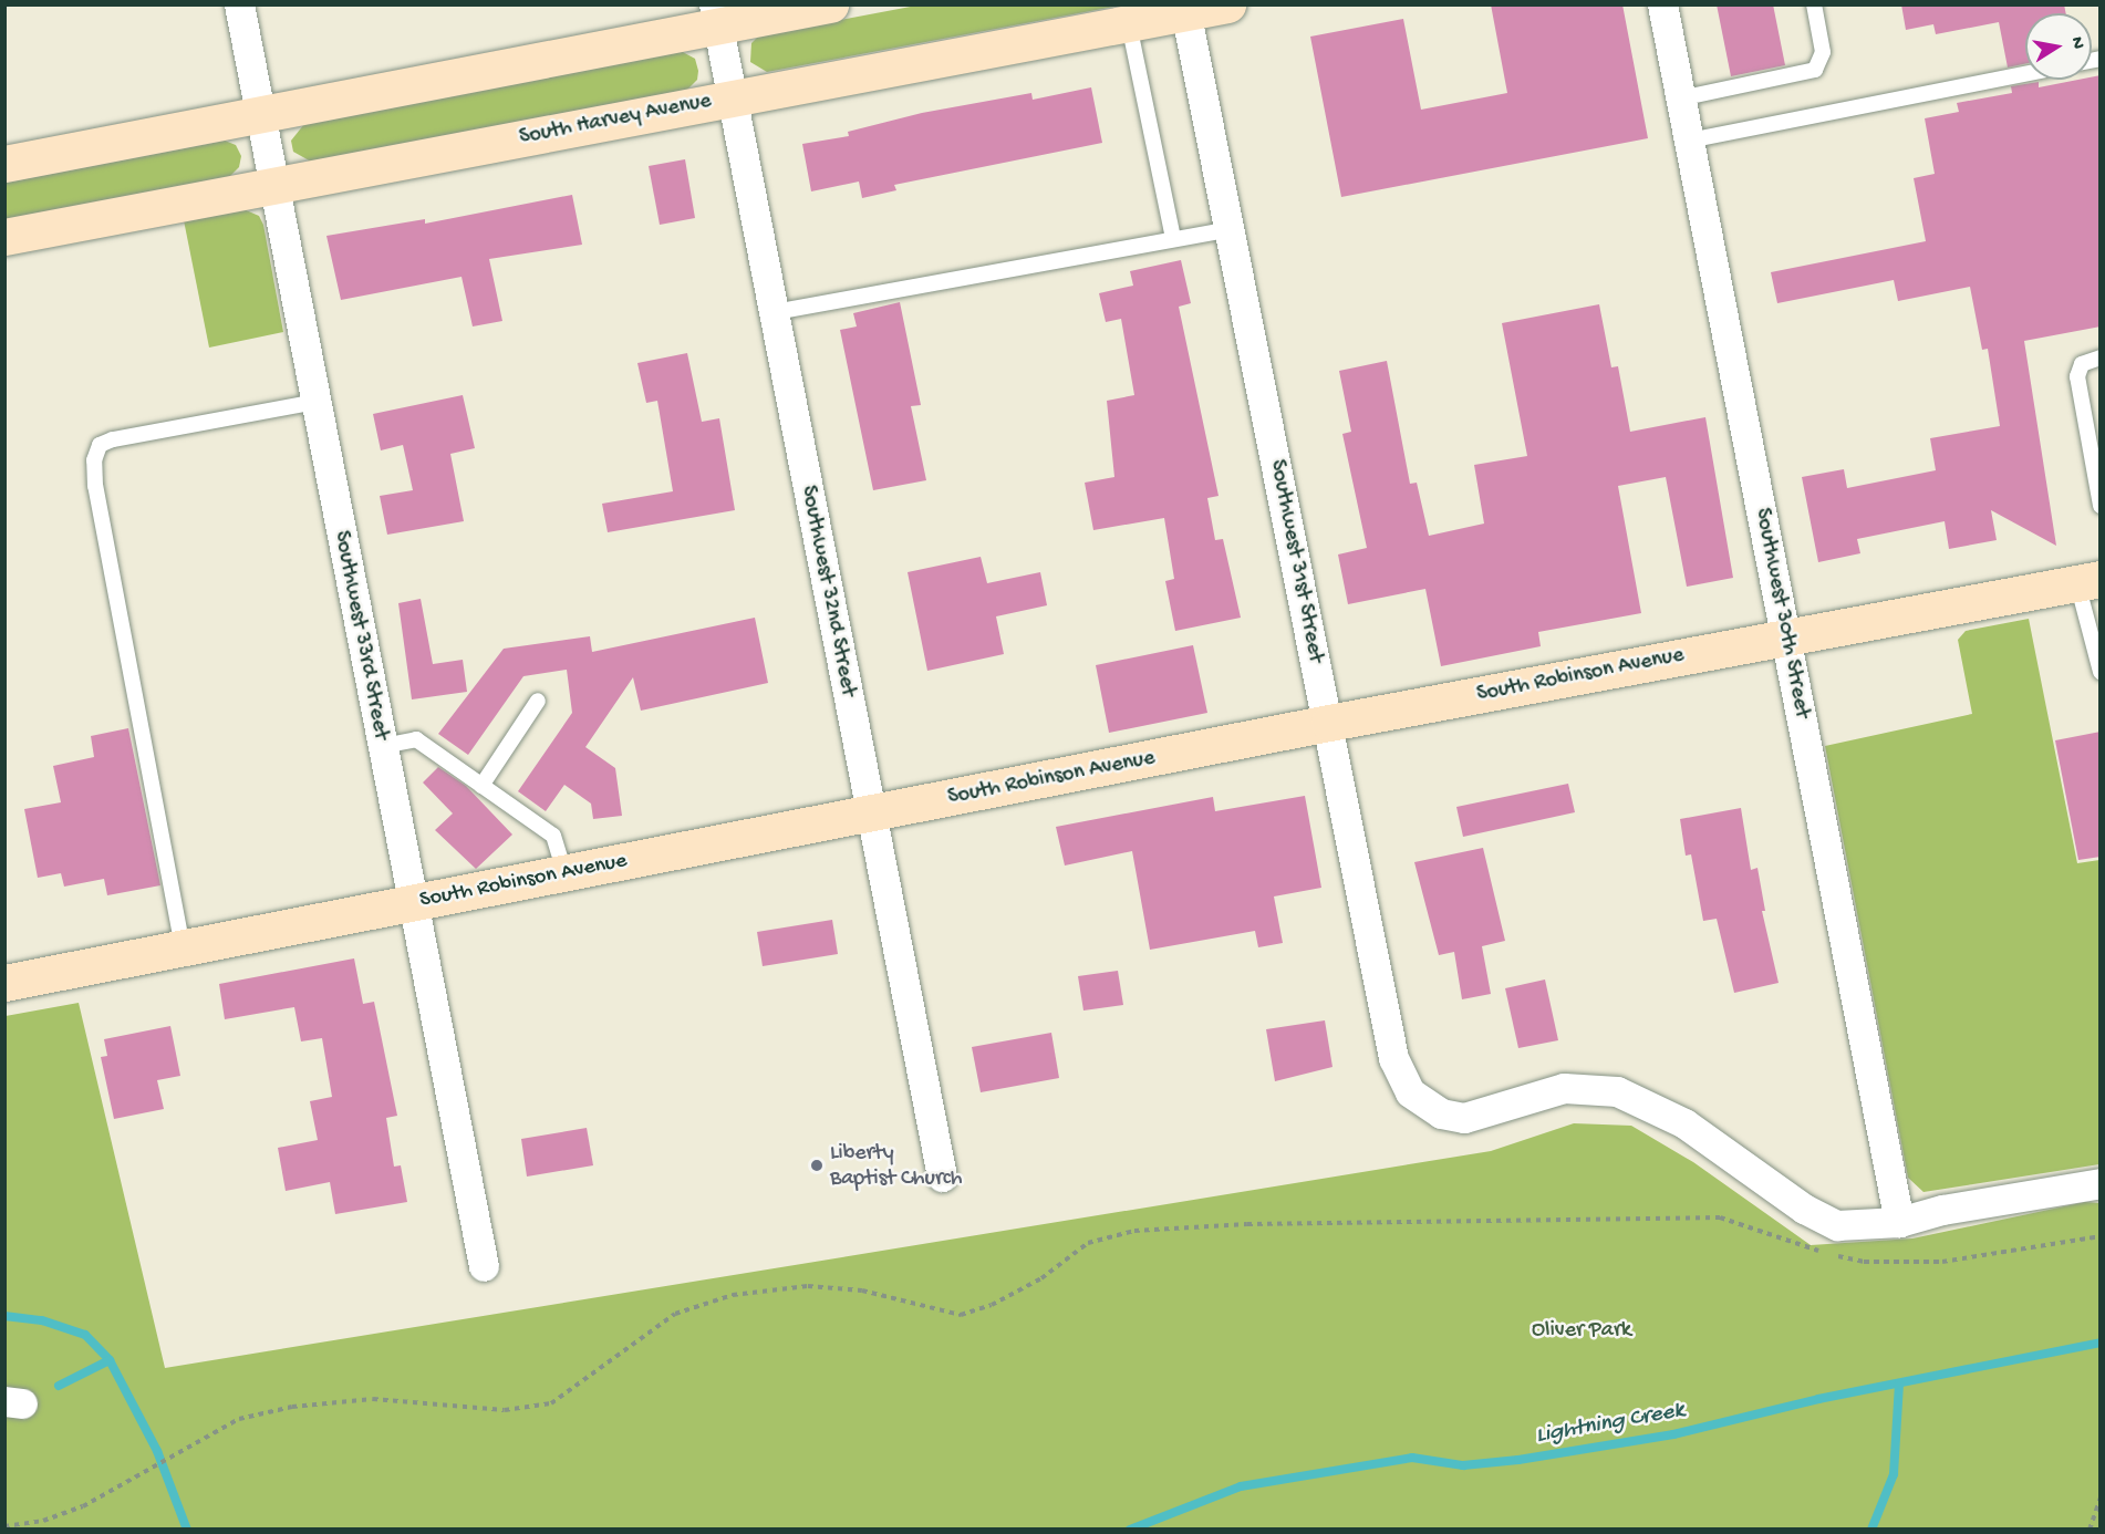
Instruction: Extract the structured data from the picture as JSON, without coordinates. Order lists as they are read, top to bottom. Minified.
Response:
{"streets":{"street":["South Harvey Avenue","Southwest 31st Street","Southwest 32nd Street","Southwest 30th Street","Southwest 33rd Street","South Robinson Avenue"]},"crossings":[["South Harvey Avenue","Southwest 31st Street"],["South Harvey Avenue","Southwest 32nd Street"],["South Harvey Avenue","Southwest 33rd Street"],["Southwest 31st Street","Southwest 30th Street"],["Southwest 31st Street","South Robinson Avenue"],["Southwest 32nd Street","South Robinson Avenue"],["Southwest 30th Street","South Robinson Avenue"],["Southwest 33rd Street","South Robinson Avenue"]],"water":["Lightning Creek"],"parks":["Oliver Park"],"places":["Liberty Baptist Church"],"north":"right"}
